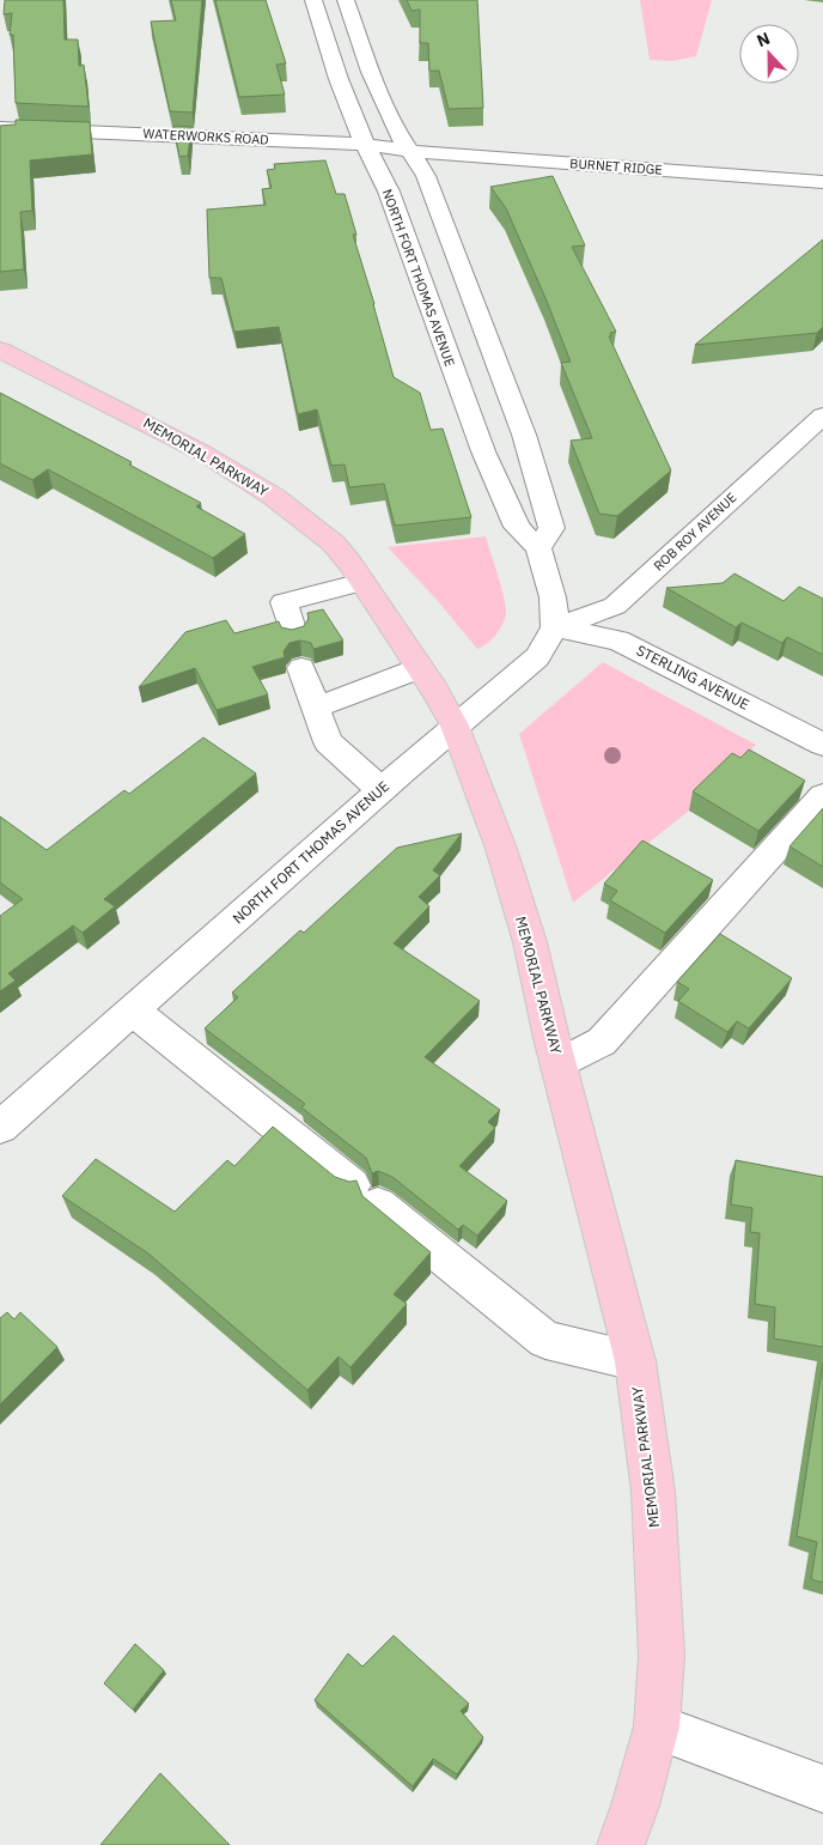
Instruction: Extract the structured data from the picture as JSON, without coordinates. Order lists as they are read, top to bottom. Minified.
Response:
{"streets":{"main road":["MEMORIAL PARKWAY"],"street":["WATERWORKS ROAD","BURNET RIDGE","NORTH FORT THOMAS AVENUE","ROB ROY AVENUE","STERLING AVENUE"]},"crossings":[["WATERWORKS ROAD","BURNET RIDGE"],["WATERWORKS ROAD","NORTH FORT THOMAS AVENUE"],["NORTH FORT THOMAS AVENUE","MEMORIAL PARKWAY"],["NORTH FORT THOMAS AVENUE","ROB ROY AVENUE"],["NORTH FORT THOMAS AVENUE","STERLING AVENUE"],["ROB ROY AVENUE","STERLING AVENUE"]],"north":"top"}
